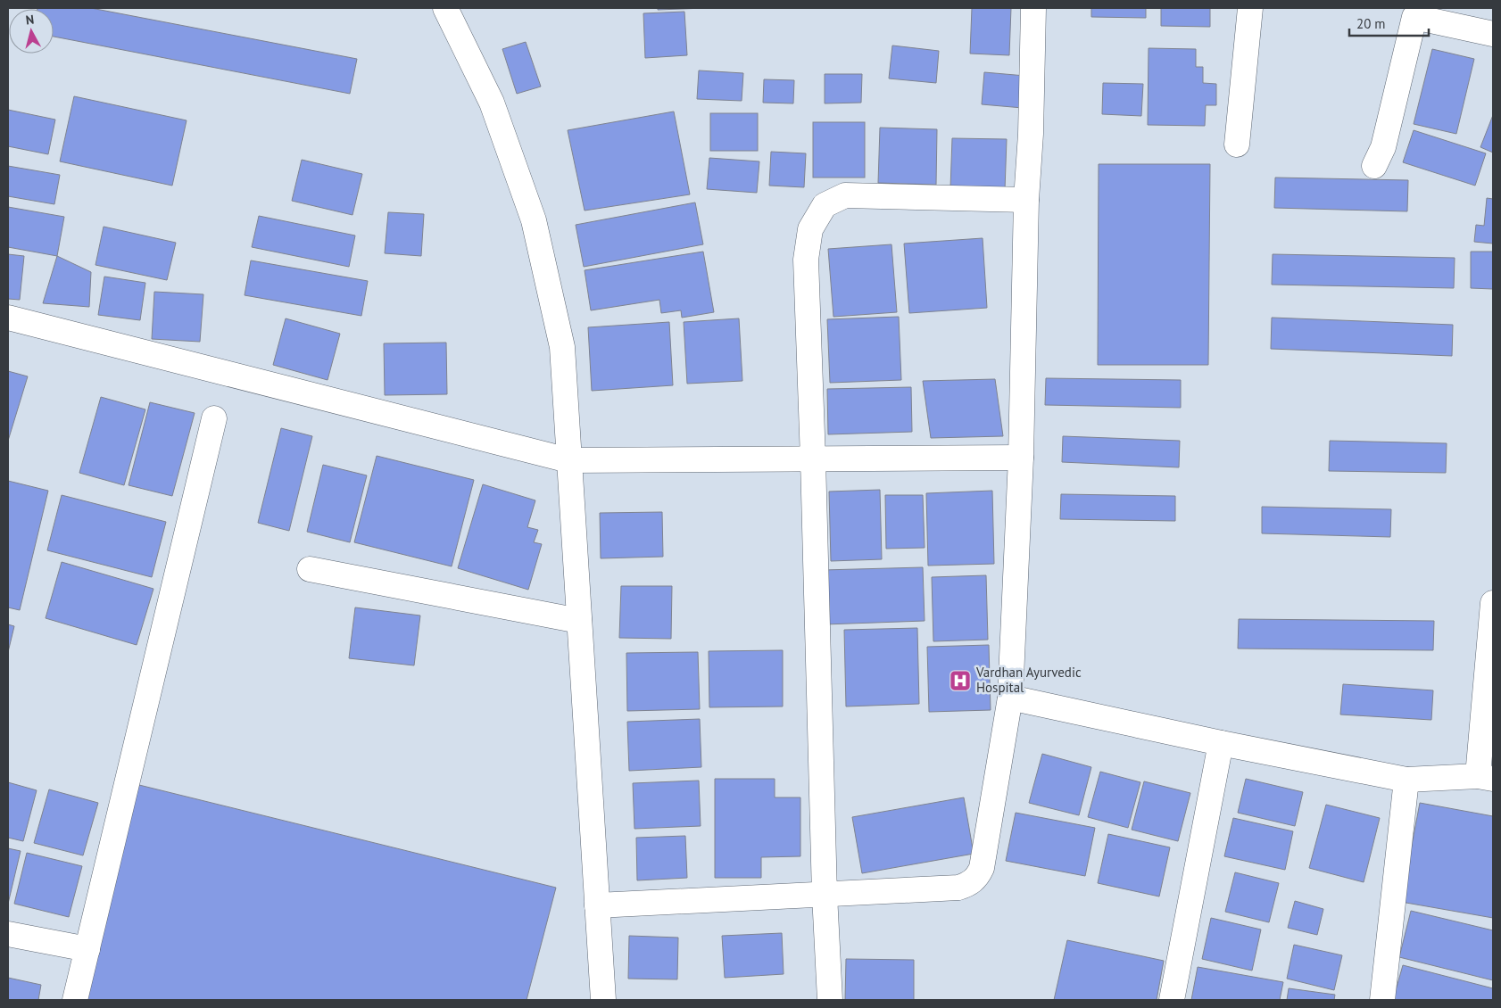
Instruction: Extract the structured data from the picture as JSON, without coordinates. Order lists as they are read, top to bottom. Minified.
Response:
{"places":{"hospital":["Vardhan Ayurvedic Hospital"]},"scale_bar":"20 m","north":"top"}
